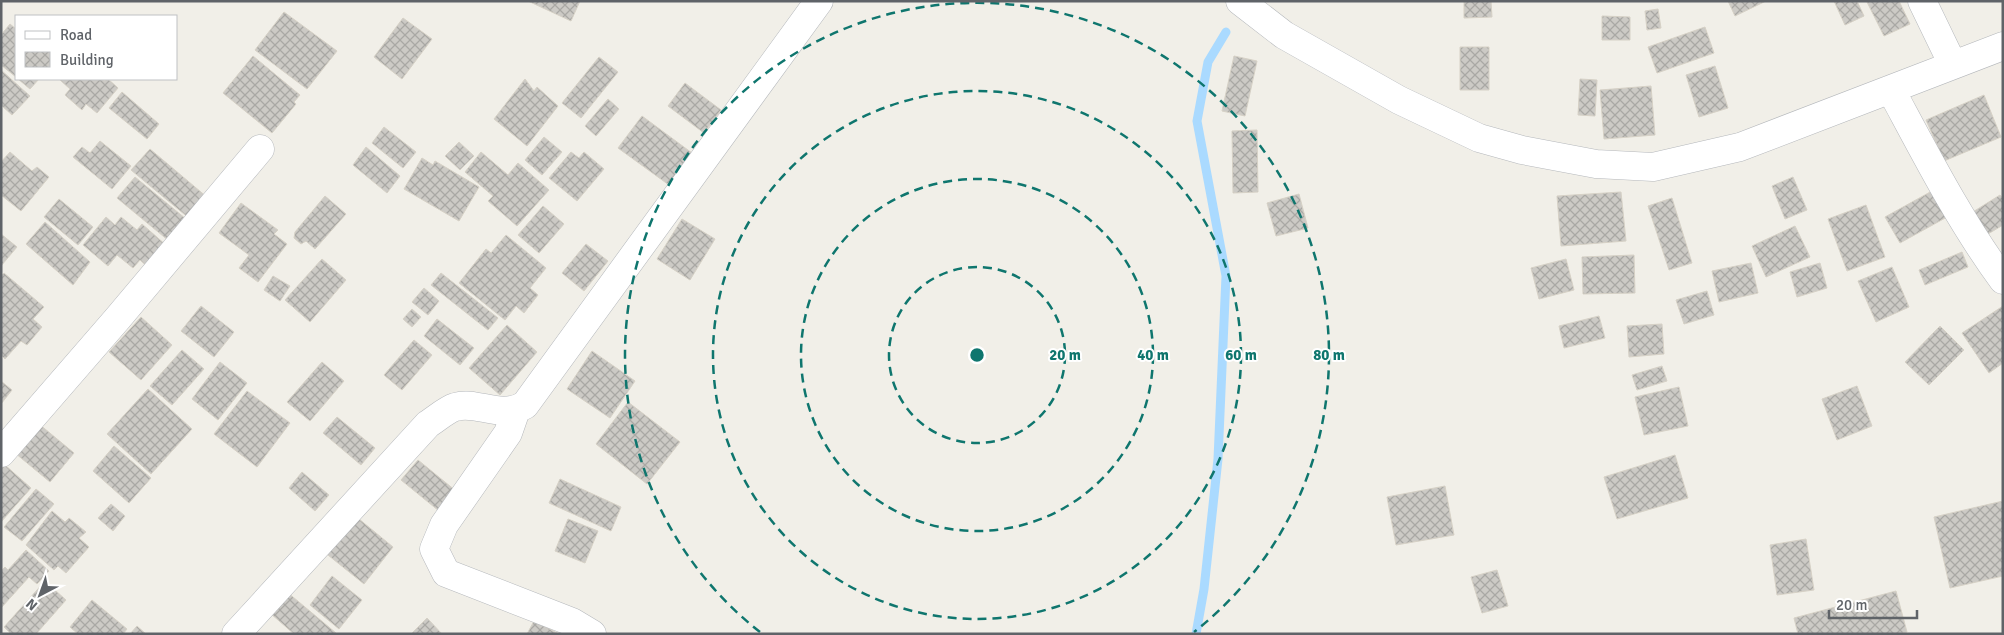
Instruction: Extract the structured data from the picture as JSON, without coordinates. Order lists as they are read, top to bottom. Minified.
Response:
{"legend":["Road","Building"],"scale_bar":"20 m","north":"bottom left","rings":["20 m","40 m","60 m","80 m"]}
